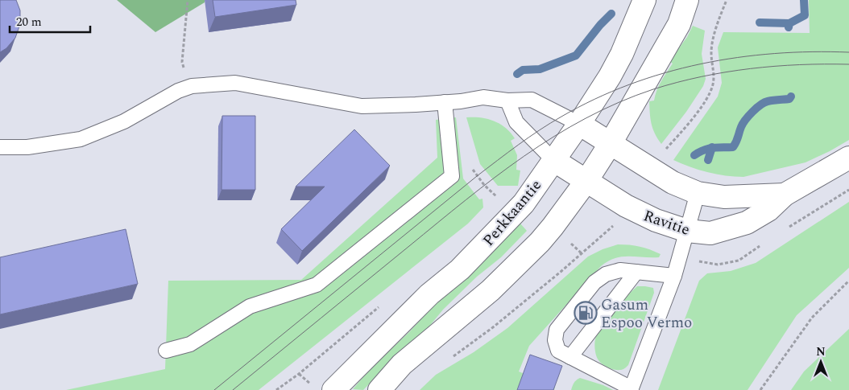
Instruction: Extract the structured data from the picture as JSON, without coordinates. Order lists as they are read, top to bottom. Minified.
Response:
{"streets":{"main road":["Perkkaantie","Ravitie"]},"crossings":[["Perkkaantie","Ravitie"]],"places":{"fuel station":["Gasum Espoo Vermo"]},"scale_bar":"20 m","north":"top"}
